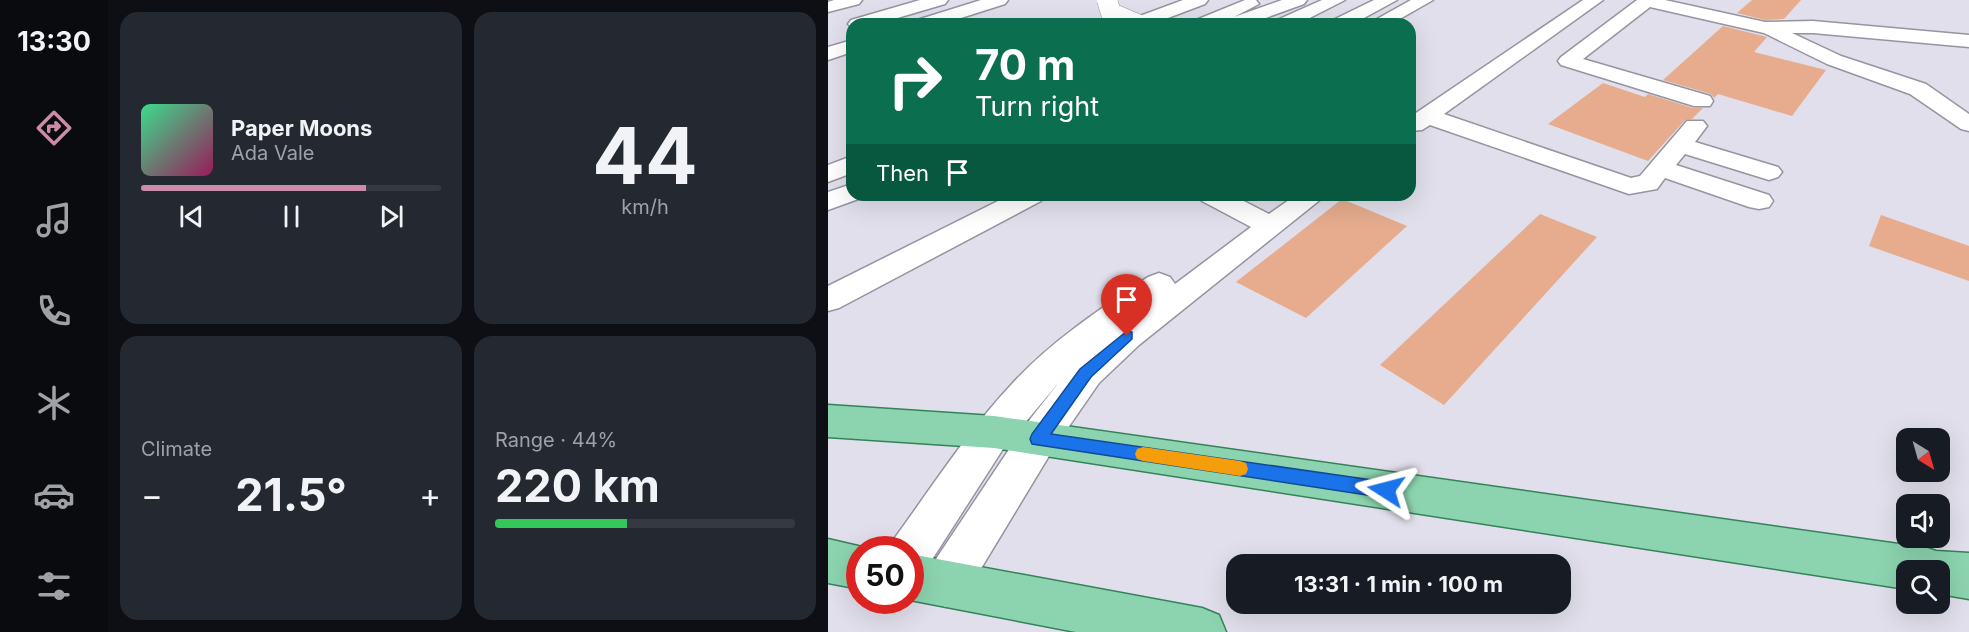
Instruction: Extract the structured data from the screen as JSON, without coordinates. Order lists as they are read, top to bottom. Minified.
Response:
{"north":"bottom right","page":{"tabs":"13:30","tile":[["44","km/h"],"Climate",["Range · 44%","220 km"]],"turn":["70 m","Turn right"],"song":["Paper Moons","Ada Vale"],"then":"Then","heat":["−","21.5°","+"],"limit":"50","trip":"13:31 · 1 min · 100 m"}}
